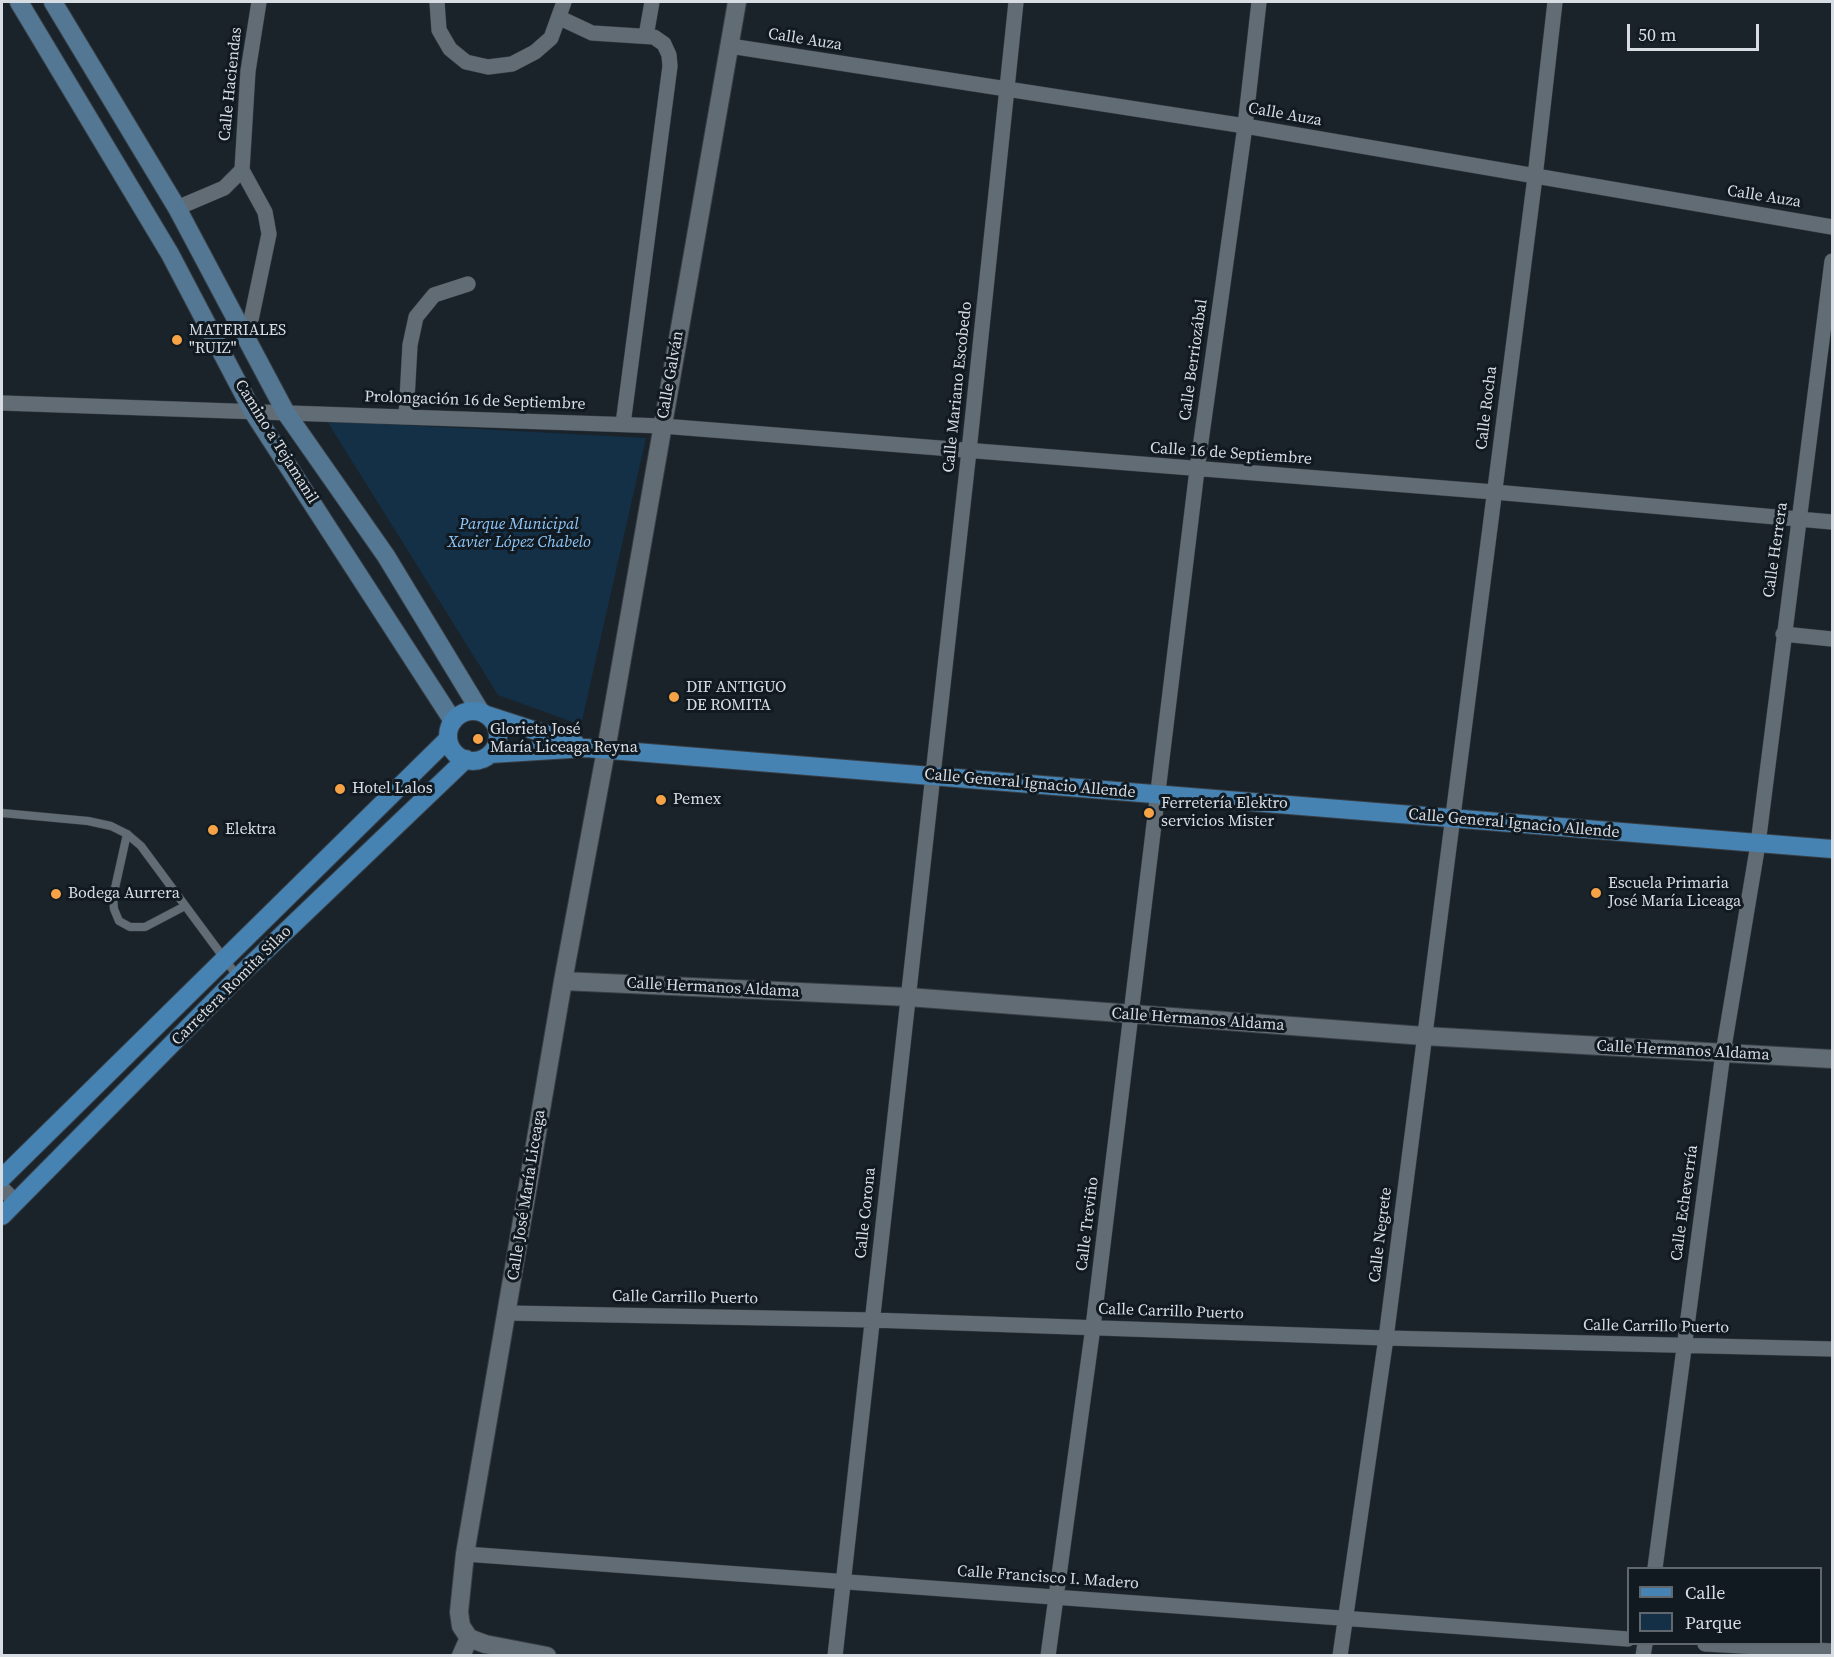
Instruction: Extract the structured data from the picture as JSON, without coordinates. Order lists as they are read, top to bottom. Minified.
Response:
{"streets":{"main road":["Camino a Tejamanil","Calle General Ignacio Allende","Carretera Romita Silao"],"street":["Calle Auza","Calle Haciendas","Calle Berriozábal","Calle Galván","Calle Mariano Escobedo","Prolongación 16 de Septiembre","Calle Rocha","Calle 16 de Septiembre","Calle Herrera","Calle Hermanos Aldama","Calle José María Liceaga","Calle Echeverría","Calle Corona","Calle Treviño","Calle Negrete","Calle Carrillo Puerto","Calle Francisco I. Madero"]},"crossings":[["Calle Auza","Calle Berriozábal"],["Calle Auza","Calle Galván"],["Calle Auza","Calle Mariano Escobedo"],["Calle Auza","Calle Rocha"],["Calle Berriozábal","Calle 16 de Septiembre"],["Calle Berriozábal","Calle General Ignacio Allende"],["Calle Berriozábal","Calle Treviño"],["Calle Galván","Prolongación 16 de Septiembre"],["Calle Galván","Calle 16 de Septiembre"],["Calle Galván","Calle General Ignacio Allende"],["Calle Galván","Calle José María Liceaga"],["Calle Mariano Escobedo","Calle 16 de Septiembre"],["Calle Mariano Escobedo","Calle General Ignacio Allende"],["Calle Mariano Escobedo","Calle Corona"],["Prolongación 16 de Septiembre","Camino a Tejamanil"],["Prolongación 16 de Septiembre","Calle 16 de Septiembre"],["Calle Rocha","Calle 16 de Septiembre"],["Calle Rocha","Calle General Ignacio Allende"],["Calle Rocha","Calle Negrete"],["Camino a Tejamanil","Calle General Ignacio Allende"],["Camino a Tejamanil","Carretera Romita Silao"],["Calle 16 de Septiembre","Calle Herrera"],["Calle Herrera","Calle General Ignacio Allende"],["Calle Herrera","Calle Echeverría"],["Calle General Ignacio Allende","Carretera Romita Silao"],["Calle General Ignacio Allende","Calle José María Liceaga"],["Calle General Ignacio Allende","Calle Echeverría"],["Calle General Ignacio Allende","Calle Corona"],["Calle General Ignacio Allende","Calle Treviño"],["Calle General Ignacio Allende","Calle Negrete"],["Calle Hermanos Aldama","Calle José María Liceaga"],["Calle Hermanos Aldama","Calle Echeverría"],["Calle Hermanos Aldama","Calle Corona"],["Calle Hermanos Aldama","Calle Treviño"],["Calle Hermanos Aldama","Calle Negrete"],["Calle José María Liceaga","Calle Carrillo Puerto"],["Calle José María Liceaga","Calle Francisco I. Madero"],["Calle Echeverría","Calle Carrillo Puerto"],["Calle Corona","Calle Carrillo Puerto"],["Calle Corona","Calle Francisco I. Madero"],["Calle Treviño","Calle Carrillo Puerto"],["Calle Treviño","Calle Francisco I. Madero"],["Calle Negrete","Calle Carrillo Puerto"],["Calle Negrete","Calle Francisco I. Madero"]],"parks":["Parque Municipal Xavier López Chabelo"],"places":["MATERIALES \"RUIZ\"","DIF ANTIGUO DE ROMITA","Glorieta José María Liceaga Reyna","Hotel Lalos","Pemex","Ferretería Elektro servicios Mister","Elektra","Escuela Primaria José María Liceaga","Bodega Aurrera"],"legend":["Calle","Parque"],"scale_bar":"50 m"}
